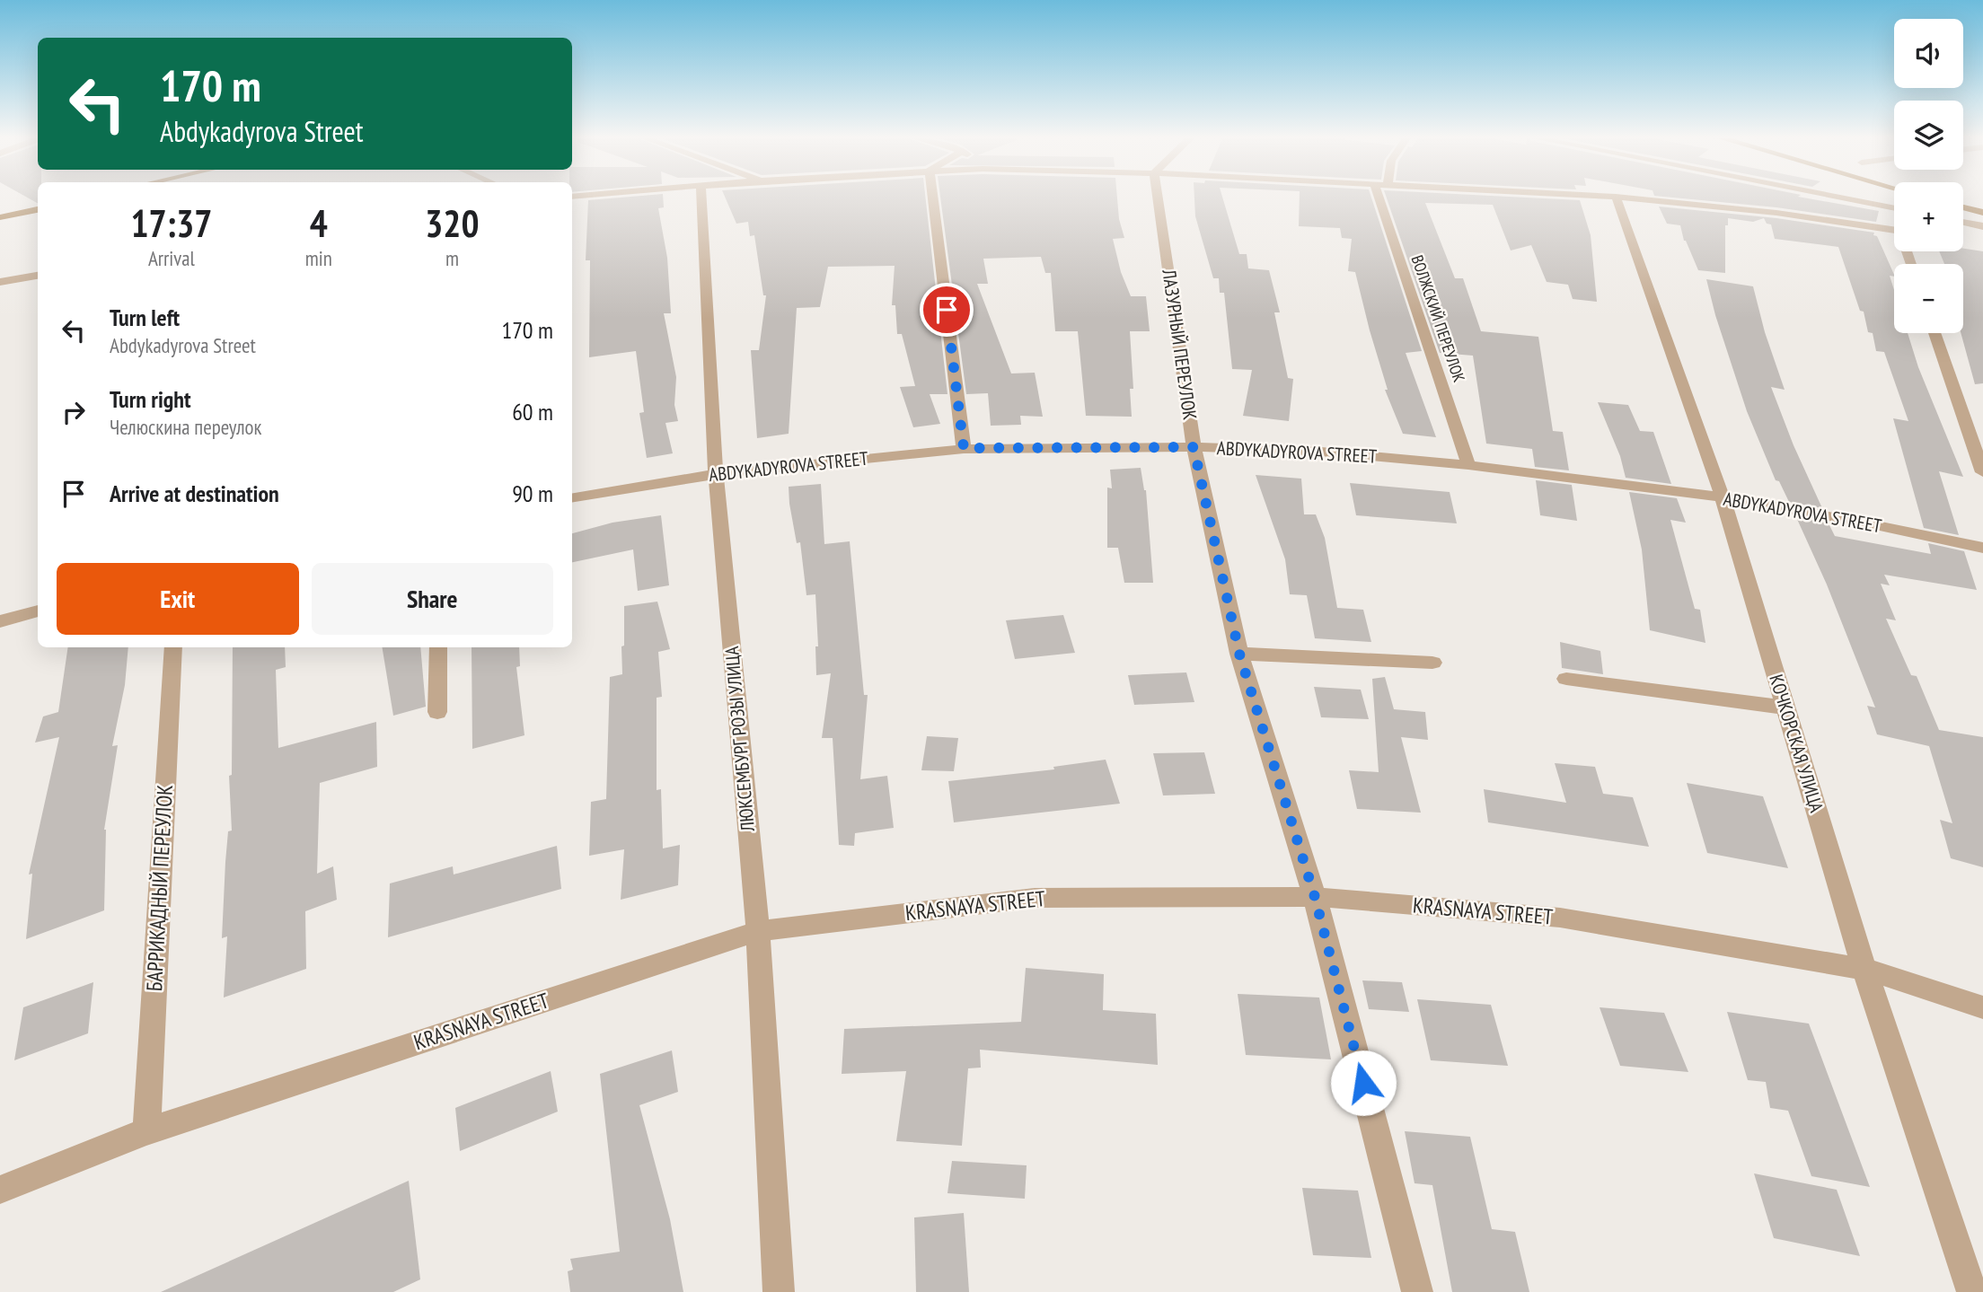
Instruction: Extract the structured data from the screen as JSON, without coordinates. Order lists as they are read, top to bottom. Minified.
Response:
{"streets":{"street":["ВОЛЖСКИЙ ПЕРЕУЛОК","ЛАЗУРНЫЙ ПЕРЕУЛОК","ABDYKADYROVA STREET","ЛЮКСЕМБУРГ РОЗЫ УЛИЦА","КОЧКОРСКАЯ УЛИЦА","БАРРИКАДНЫЙ ПЕРЕУЛОК","KRASNAYA STREET"]},"crossings":[["ВОЛЖСКИЙ ПЕРЕУЛОК","ABDYKADYROVA STREET"],["ЛАЗУРНЫЙ ПЕРЕУЛОК","ABDYKADYROVA STREET"],["ЛАЗУРНЫЙ ПЕРЕУЛОК","KRASNAYA STREET"],["ABDYKADYROVA STREET","ЛЮКСЕМБУРГ РОЗЫ УЛИЦА"],["ABDYKADYROVA STREET","КОЧКОРСКАЯ УЛИЦА"],["ЛЮКСЕМБУРГ РОЗЫ УЛИЦА","KRASNAYA STREET"],["КОЧКОРСКАЯ УЛИЦА","KRASNAYA STREET"],["БАРРИКАДНЫЙ ПЕРЕУЛОК","KRASNAYA STREET"]],"page":{"map_buttons":["+","−"],"turn":["170 m","Abdykadyrova Street"],"eta":["17:37","Arrival","4","min","320","m"],"list":[{"name":"Turn left","note":"Abdykadyrova Street","value":"170 m"},{"name":"Turn right","note":"Челюскина переулок","value":"60 m"},{"name":"Arrive at destination","value":"90 m"}],"buttons":["Exit","Share"]}}
